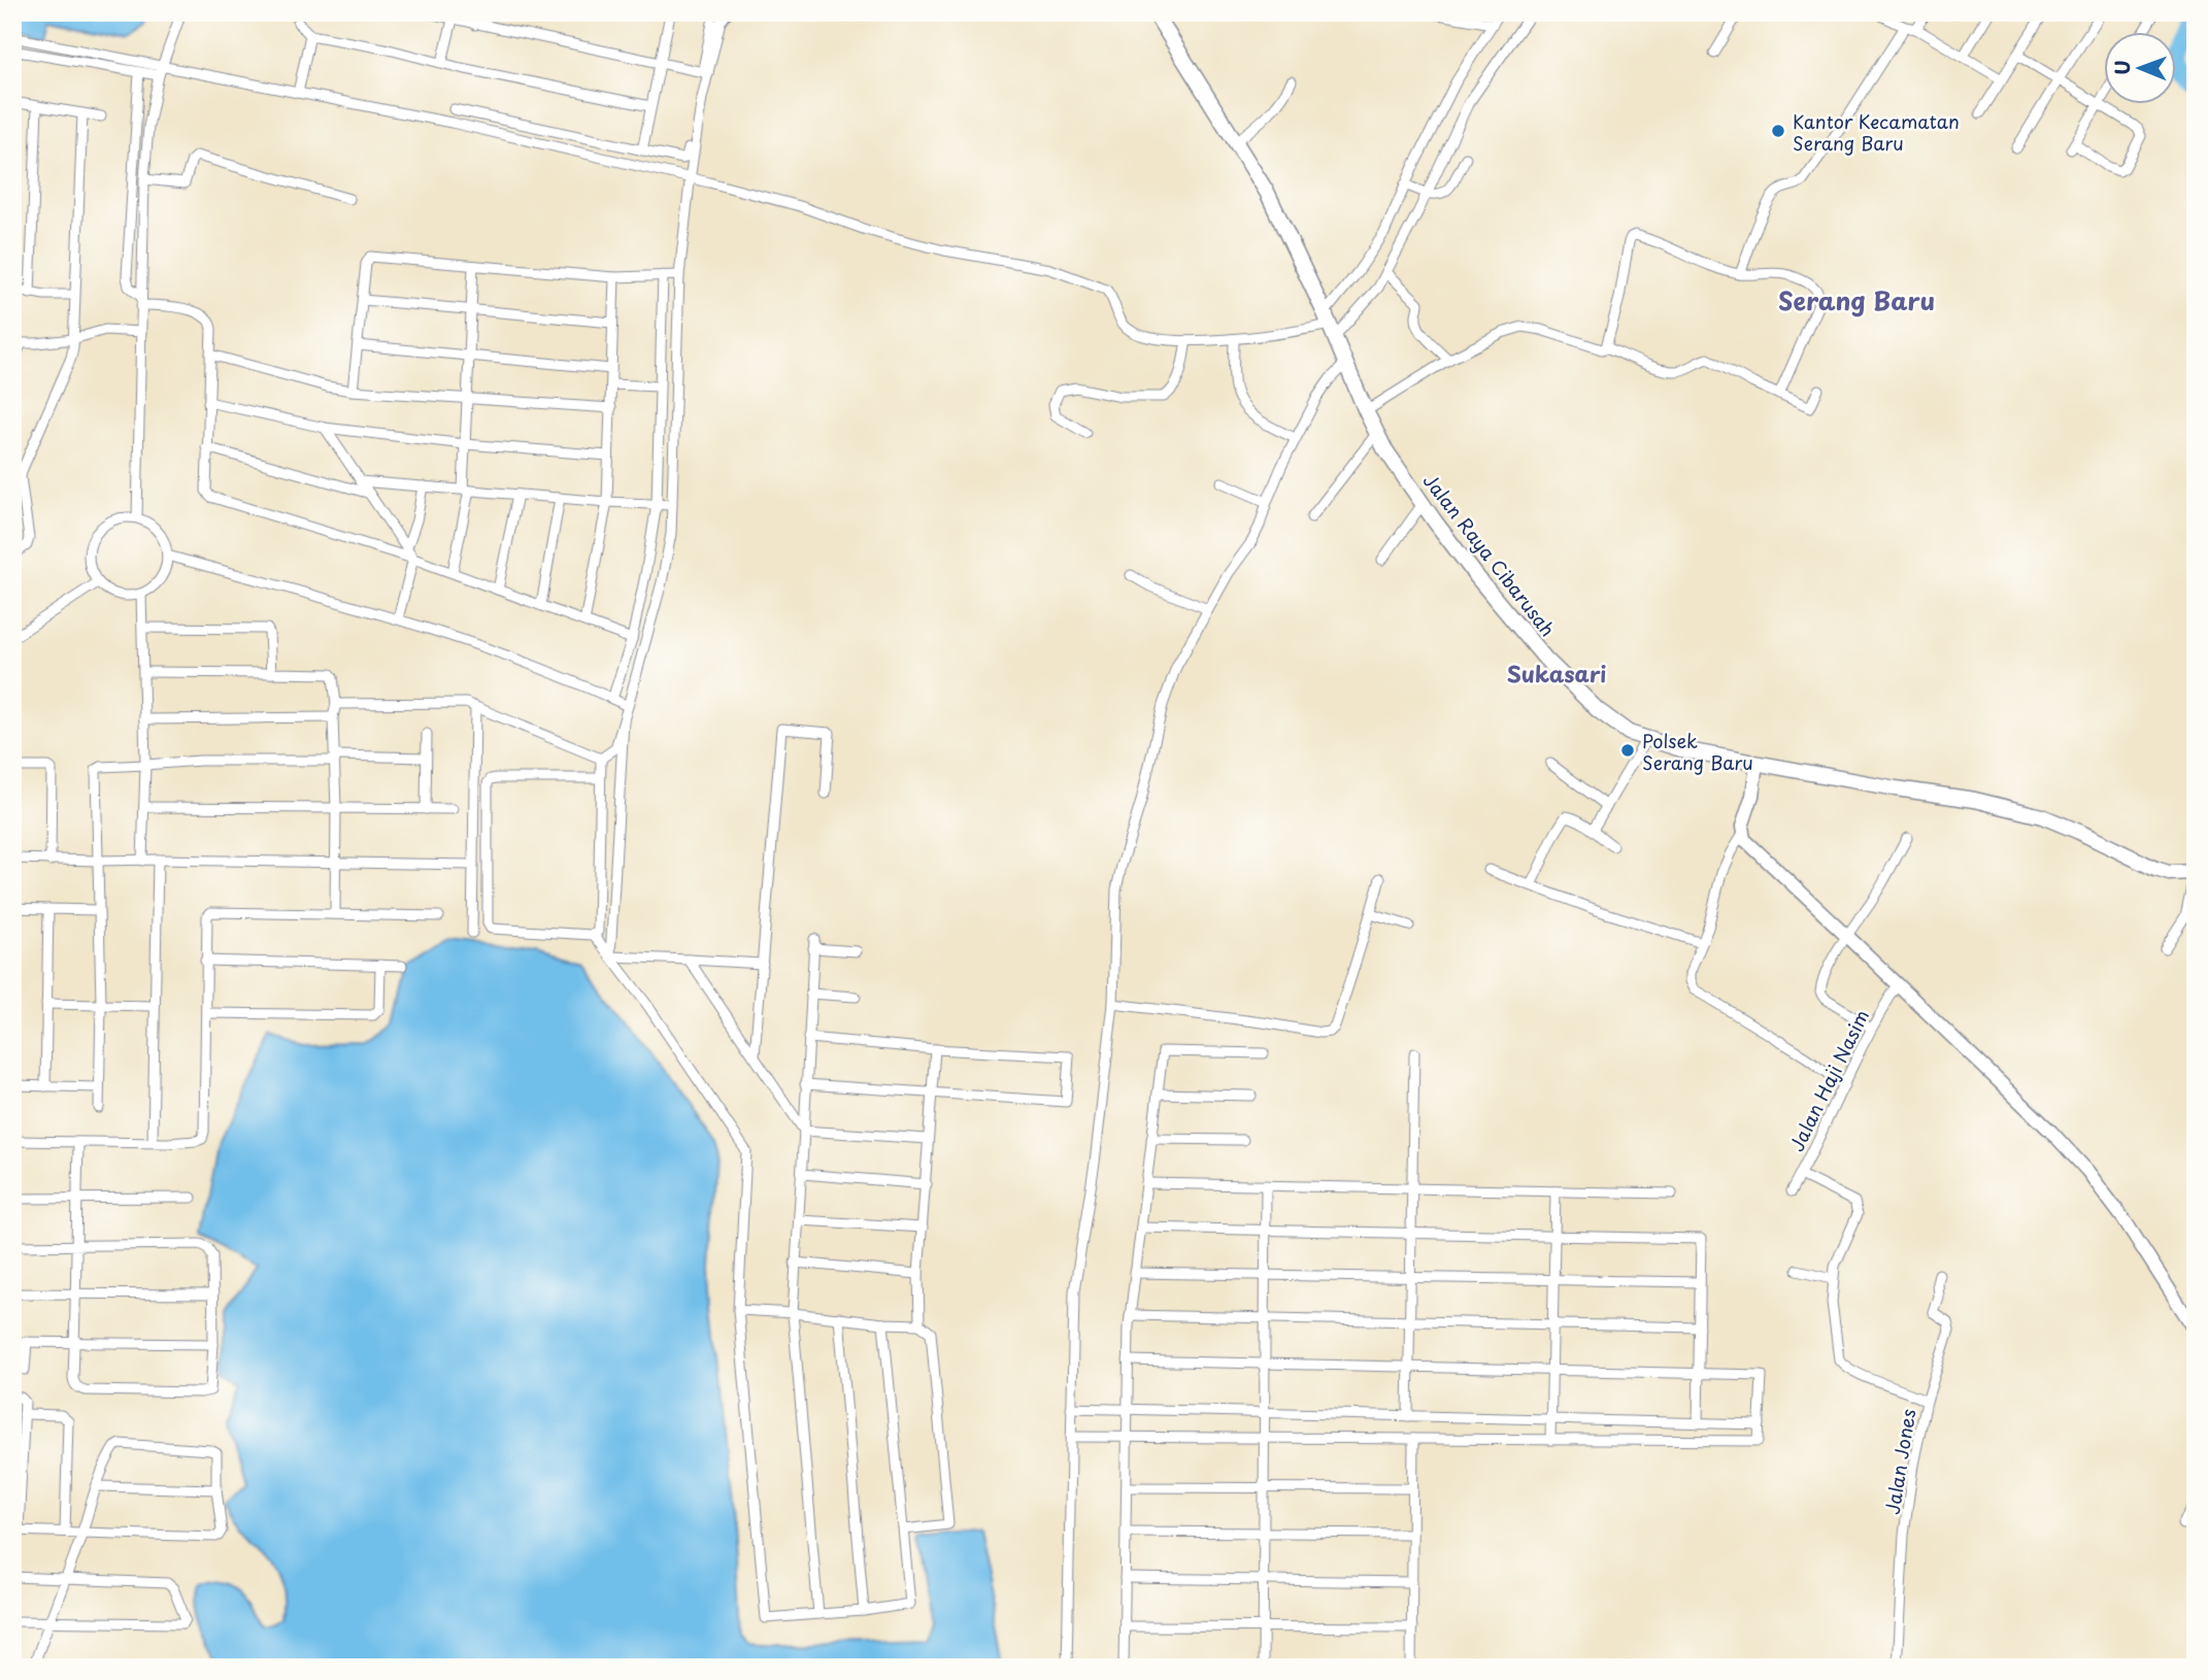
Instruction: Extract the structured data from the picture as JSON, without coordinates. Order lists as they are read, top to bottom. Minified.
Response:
{"streets":{"main road":["Jalan Raya Cibarusah"],"street":["Jalan Haji Nasim","Jalan Jones"]},"crossings":[["Jalan Haji Nasim","Jalan Jones"]],"districts":["Serang Baru","Sukasari"],"places":["Kantor Kecamatan Serang Baru","Polsek Serang Baru"],"north":"left"}
